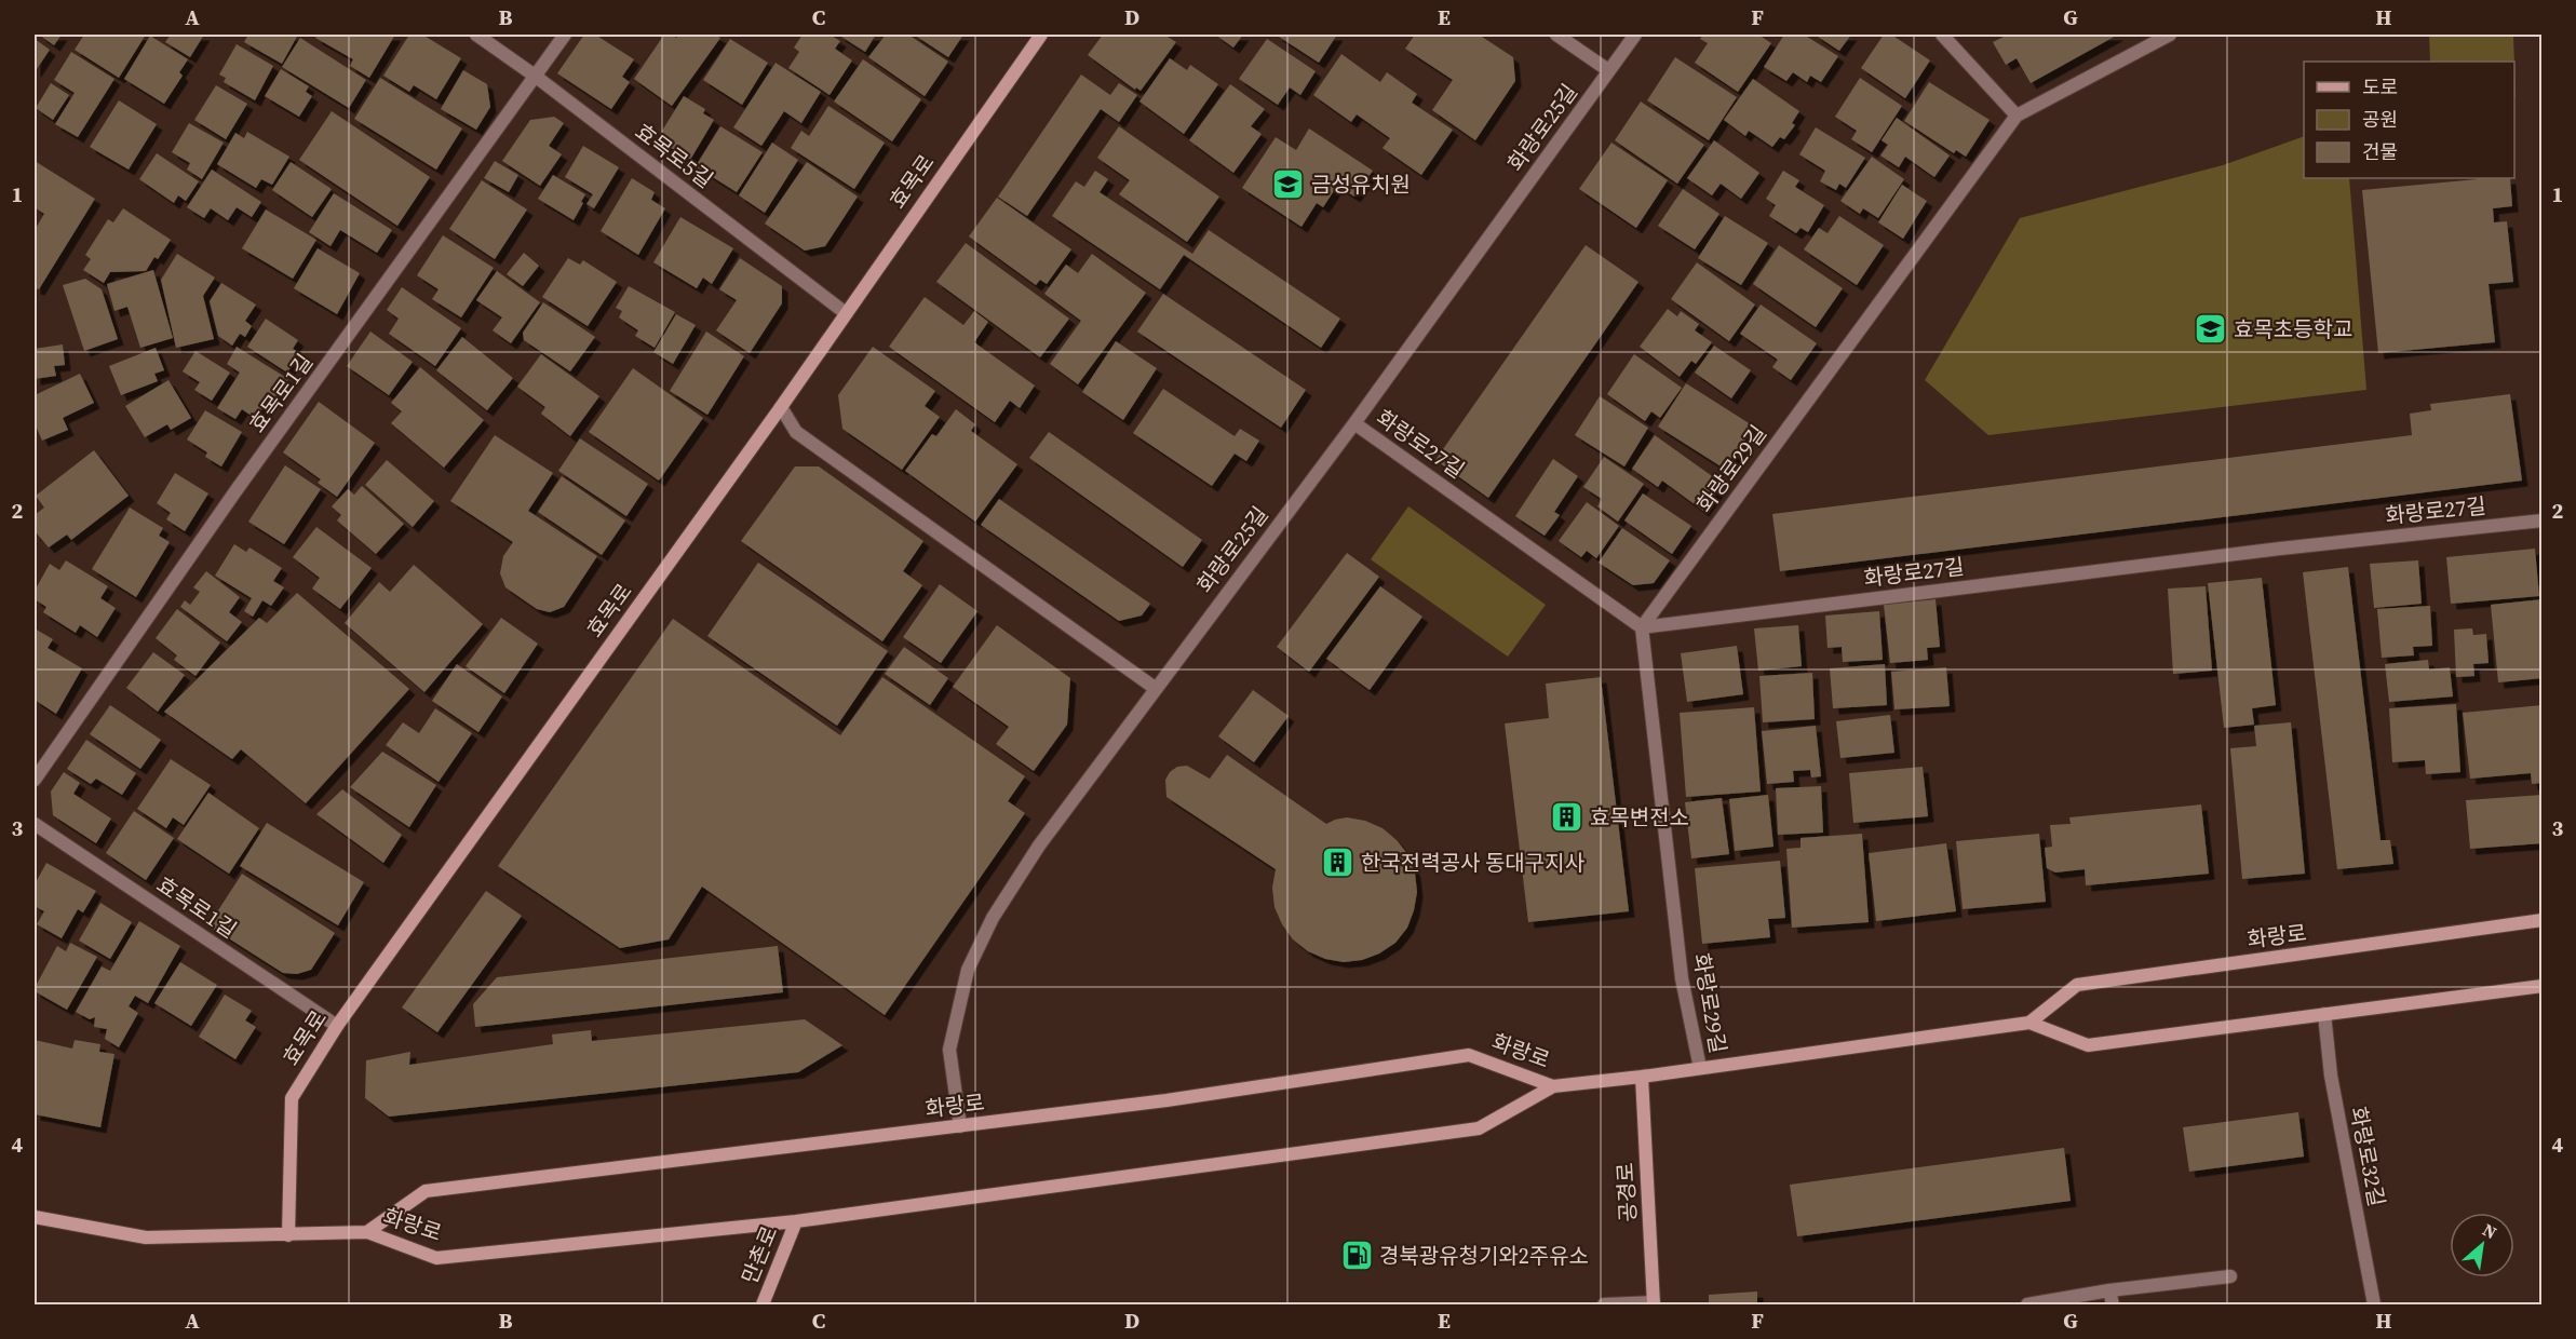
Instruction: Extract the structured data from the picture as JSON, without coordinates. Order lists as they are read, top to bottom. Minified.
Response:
{"streets":{"main road":["효목로","화랑로","공경로","만촌로"],"street":["화랑로25길","효목로5길","효목로1길","화랑로27길","화랑로29길","화랑로32길"]},"crossings":[["화랑로25길","화랑로27길"],["화랑로25길","화랑로"],["효목로5길","효목로"],["효목로5길","효목로1길"],["효목로","효목로1길"],["효목로","화랑로"],["화랑로27길","화랑로29길"],["화랑로29길","화랑로"],["화랑로","화랑로32길"],["화랑로","공경로"],["화랑로","만촌로"]],"places":{"school or university":["금성유치원","효목초등학교"],"building":["효목변전소","한국전력공사 동대구지사"],"fuel station":["경북광유청기와2주유소"]},"legend":["도로","공원","건물"],"north":"top right","grid":{"columns":["A","B","C","D","E","F","G","H"],"rows":["1","2","3","4"]}}
